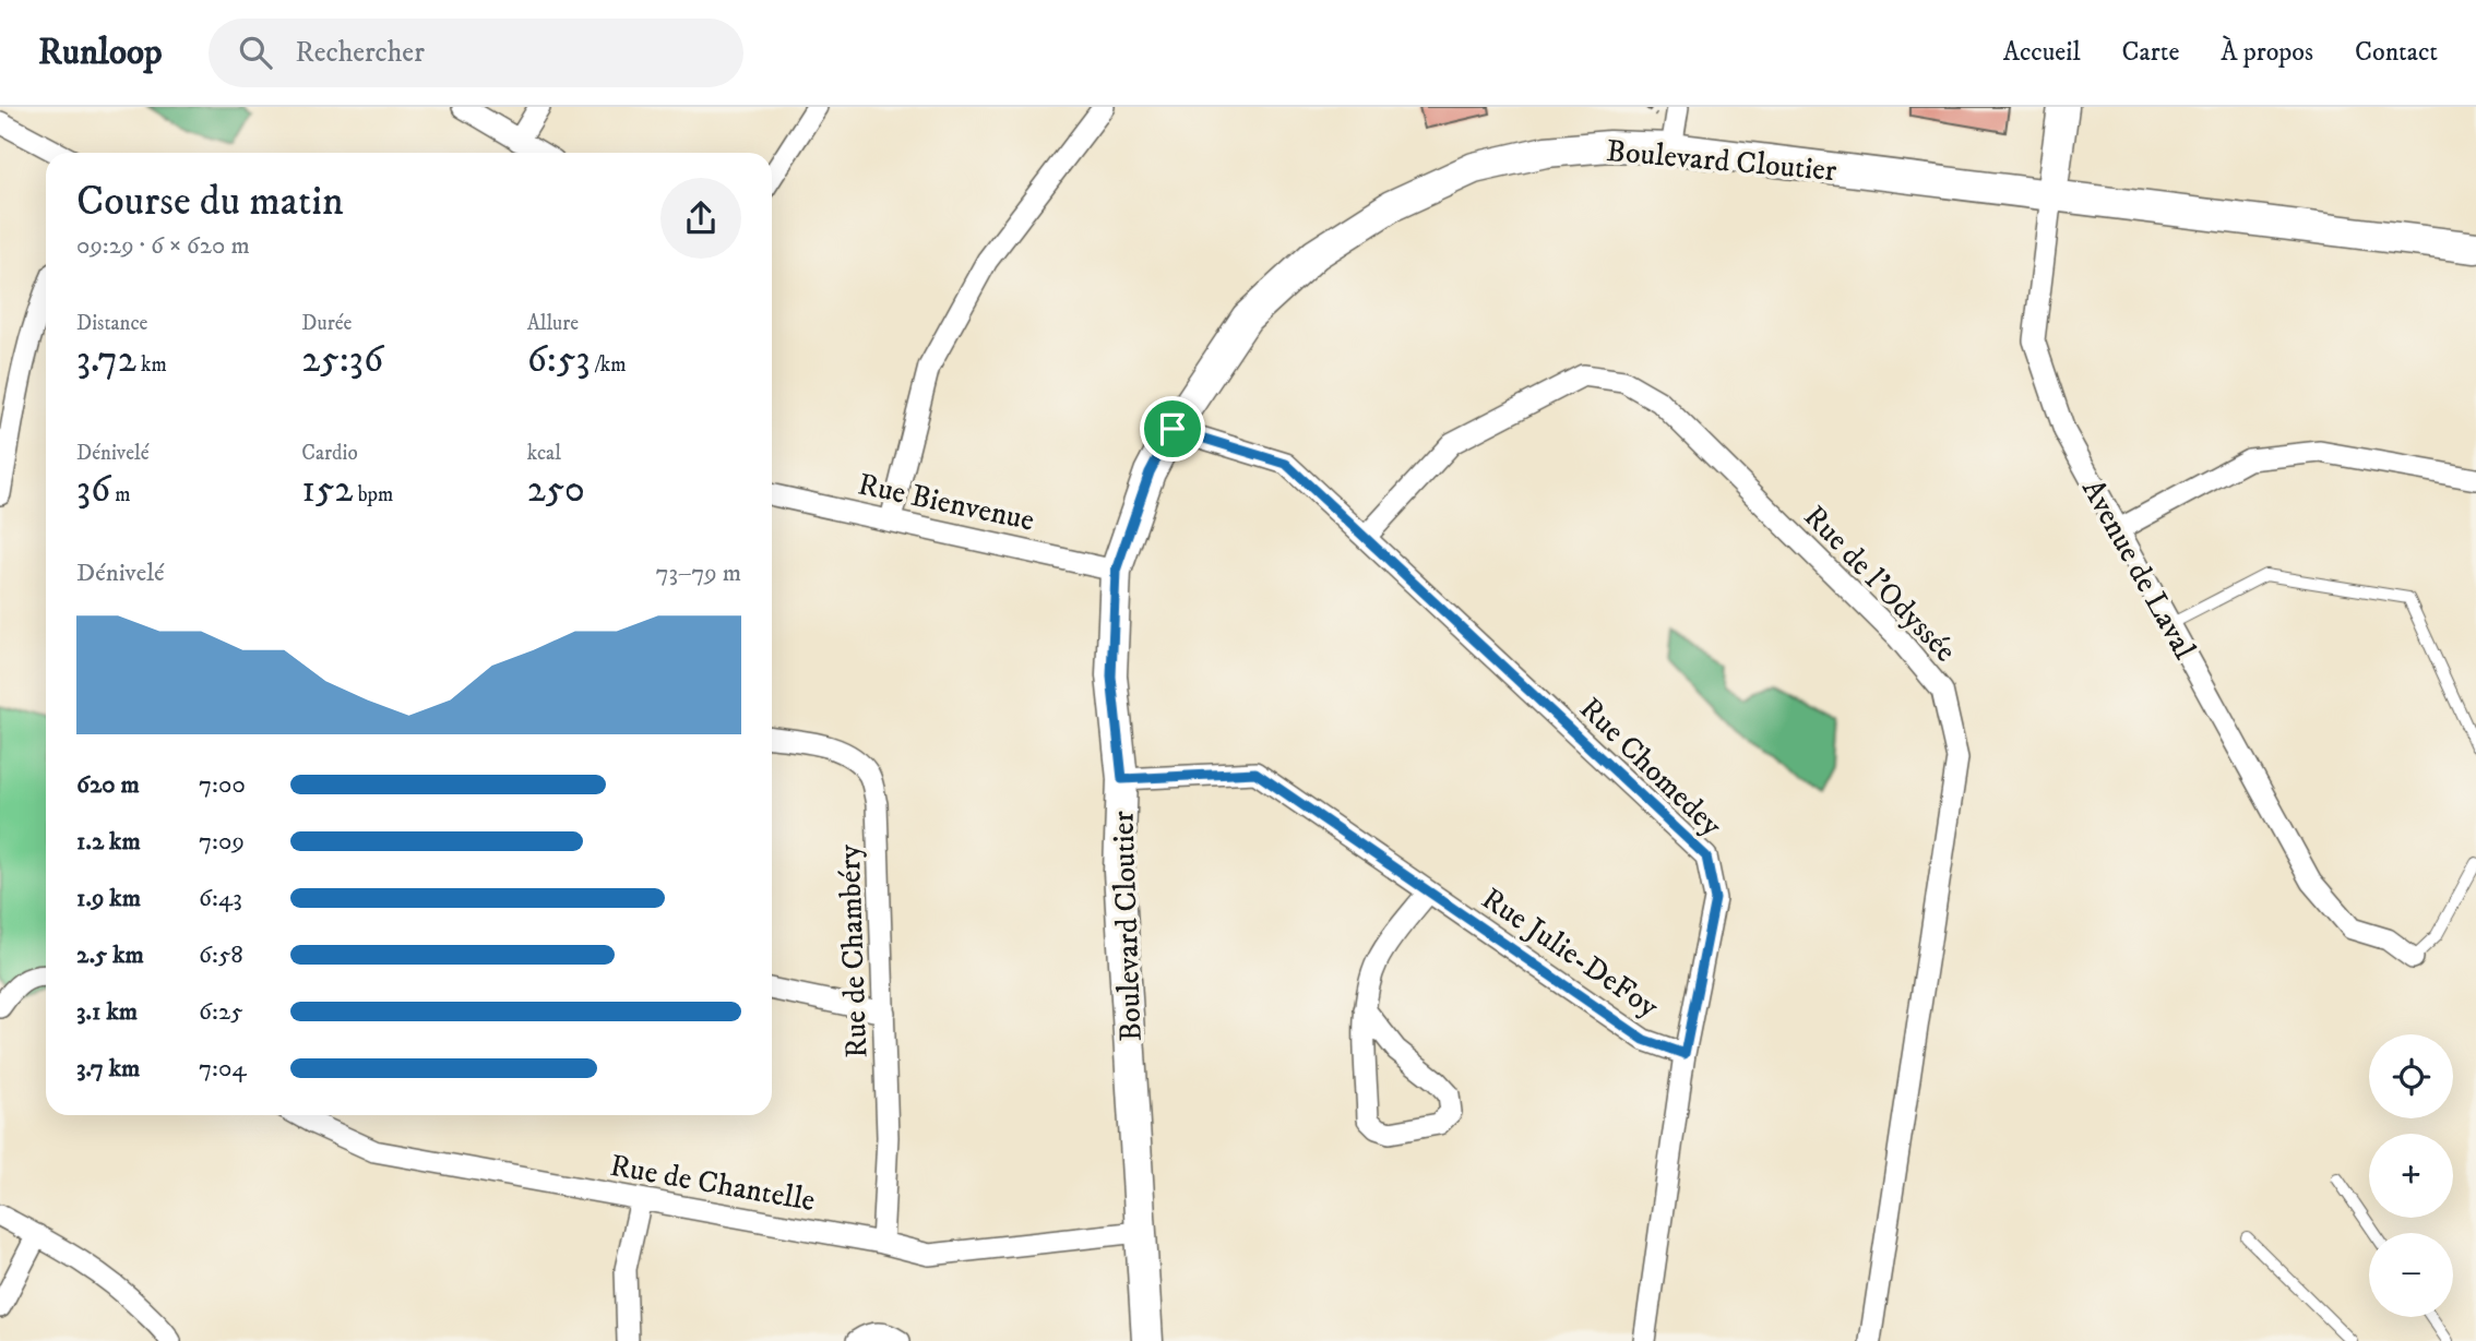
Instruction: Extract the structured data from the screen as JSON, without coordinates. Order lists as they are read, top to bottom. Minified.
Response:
{"streets":{"street":["Boulevard Cloutier","Rue Bienvenue","Avenue de Laval","Rue de l'Odyssée","Rue Chomedey","Rue de Chambéry","Rue Julie-DeFoy","Rue de Chantelle"]},"crossings":[["Boulevard Cloutier","Rue Bienvenue"],["Boulevard Cloutier","Avenue de Laval"],["Boulevard Cloutier","Rue Chomedey"],["Boulevard Cloutier","Rue Julie-DeFoy"],["Boulevard Cloutier","Rue de Chantelle"],["Rue de l'Odyssée","Rue Chomedey"],["Rue Chomedey","Rue Julie-DeFoy"],["Rue de Chambéry","Rue de Chantelle"]],"page":{"header":"Runloop","search":"Rechercher","nav":["Accueil","Carte","À propos","Contact"],"heading":["Course du matin","09:29 · 6 × 620 m"],"stats":[["Distance","3.72 km"],["Durée","25:36"],["Allure","6:53 /km"],["Dénivelé","36 m"],["Cardio","152 bpm"],["kcal","250"]],"chart":["Dénivelé","73–79 m"],"list":[{"name":"620 m","note":"7:00"},{"name":"1.2 km","note":"7:09"},{"name":"1.9 km","note":"6:43"},{"name":"2.5 km","note":"6:58"},{"name":"3.1 km","note":"6:25"},{"name":"3.7 km","note":"7:04"}],"map_buttons":["+","−"]}}
